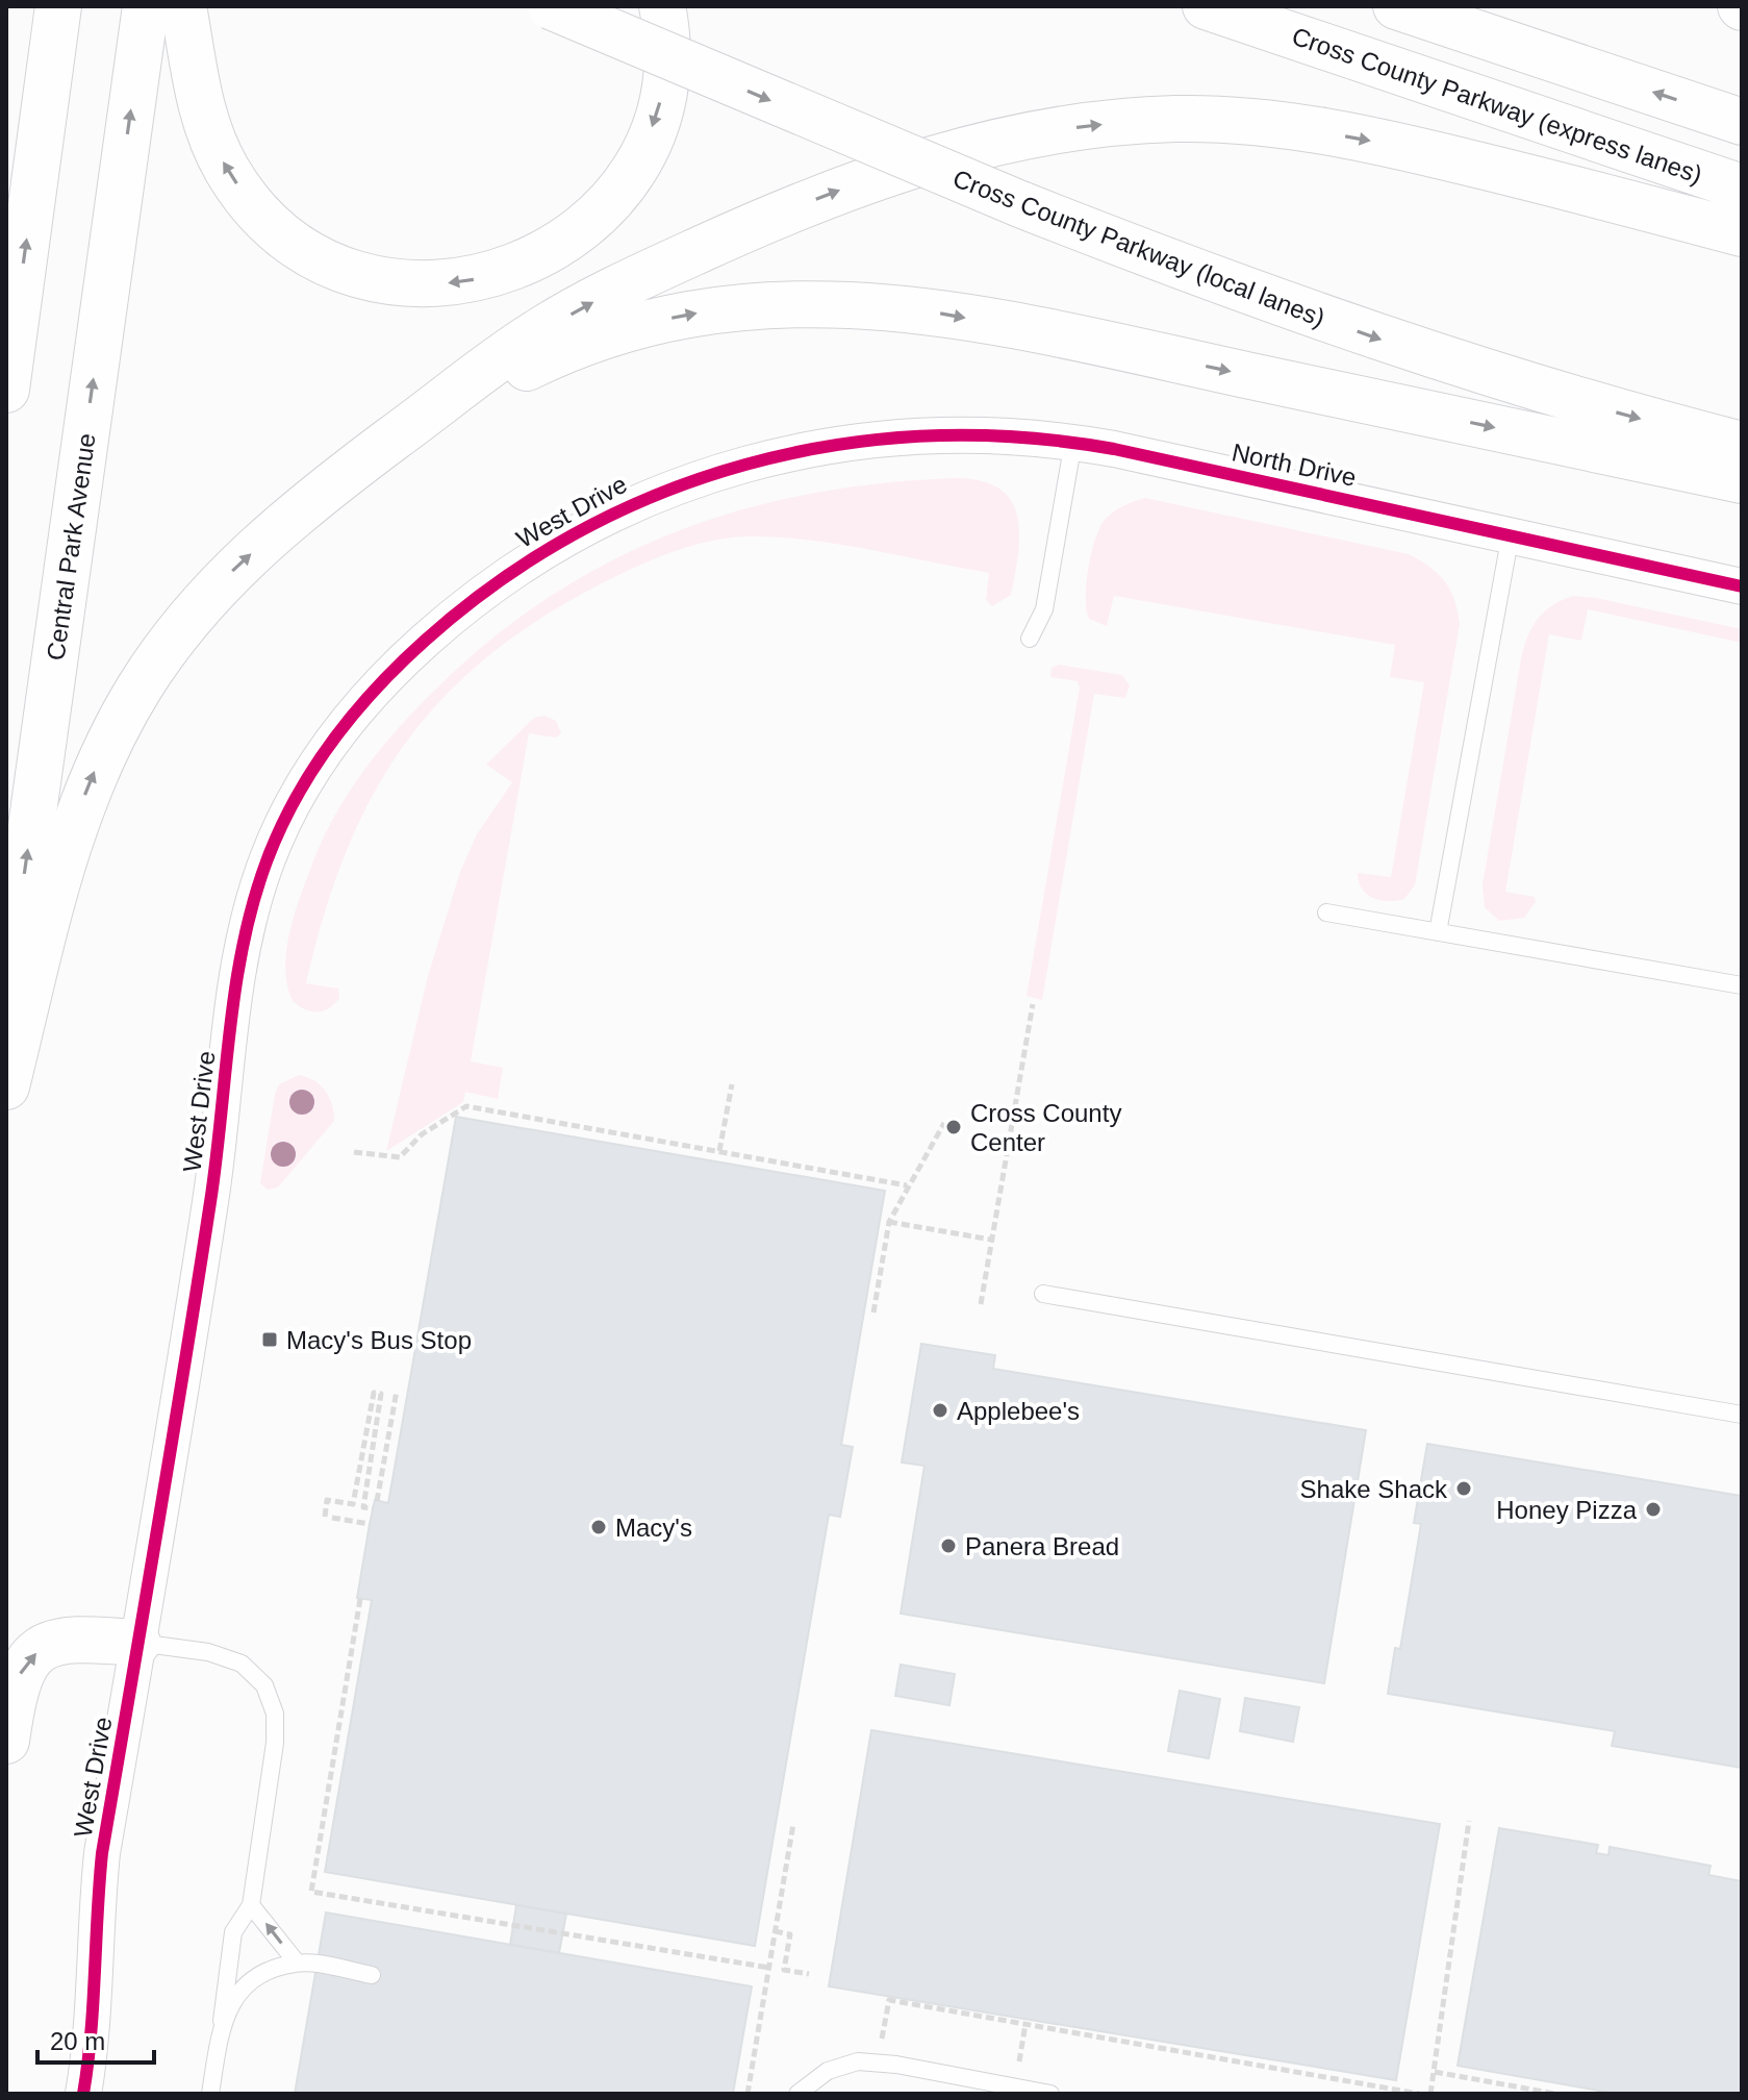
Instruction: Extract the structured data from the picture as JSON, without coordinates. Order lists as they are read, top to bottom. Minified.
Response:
{"streets":{"main road":["Cross County Parkway (express lanes)","Cross County Parkway (local lanes)","Central Park Avenue"],"street":["North Drive","West Drive"]},"crossings":[["North Drive","West Drive"]],"places":{"other":["Cross County Center","Applebee's","Shake Shack","Honey Pizza","Macy's","Panera Bread"],"transit":["Macy's Bus Stop"]},"scale_bar":"20 m"}
